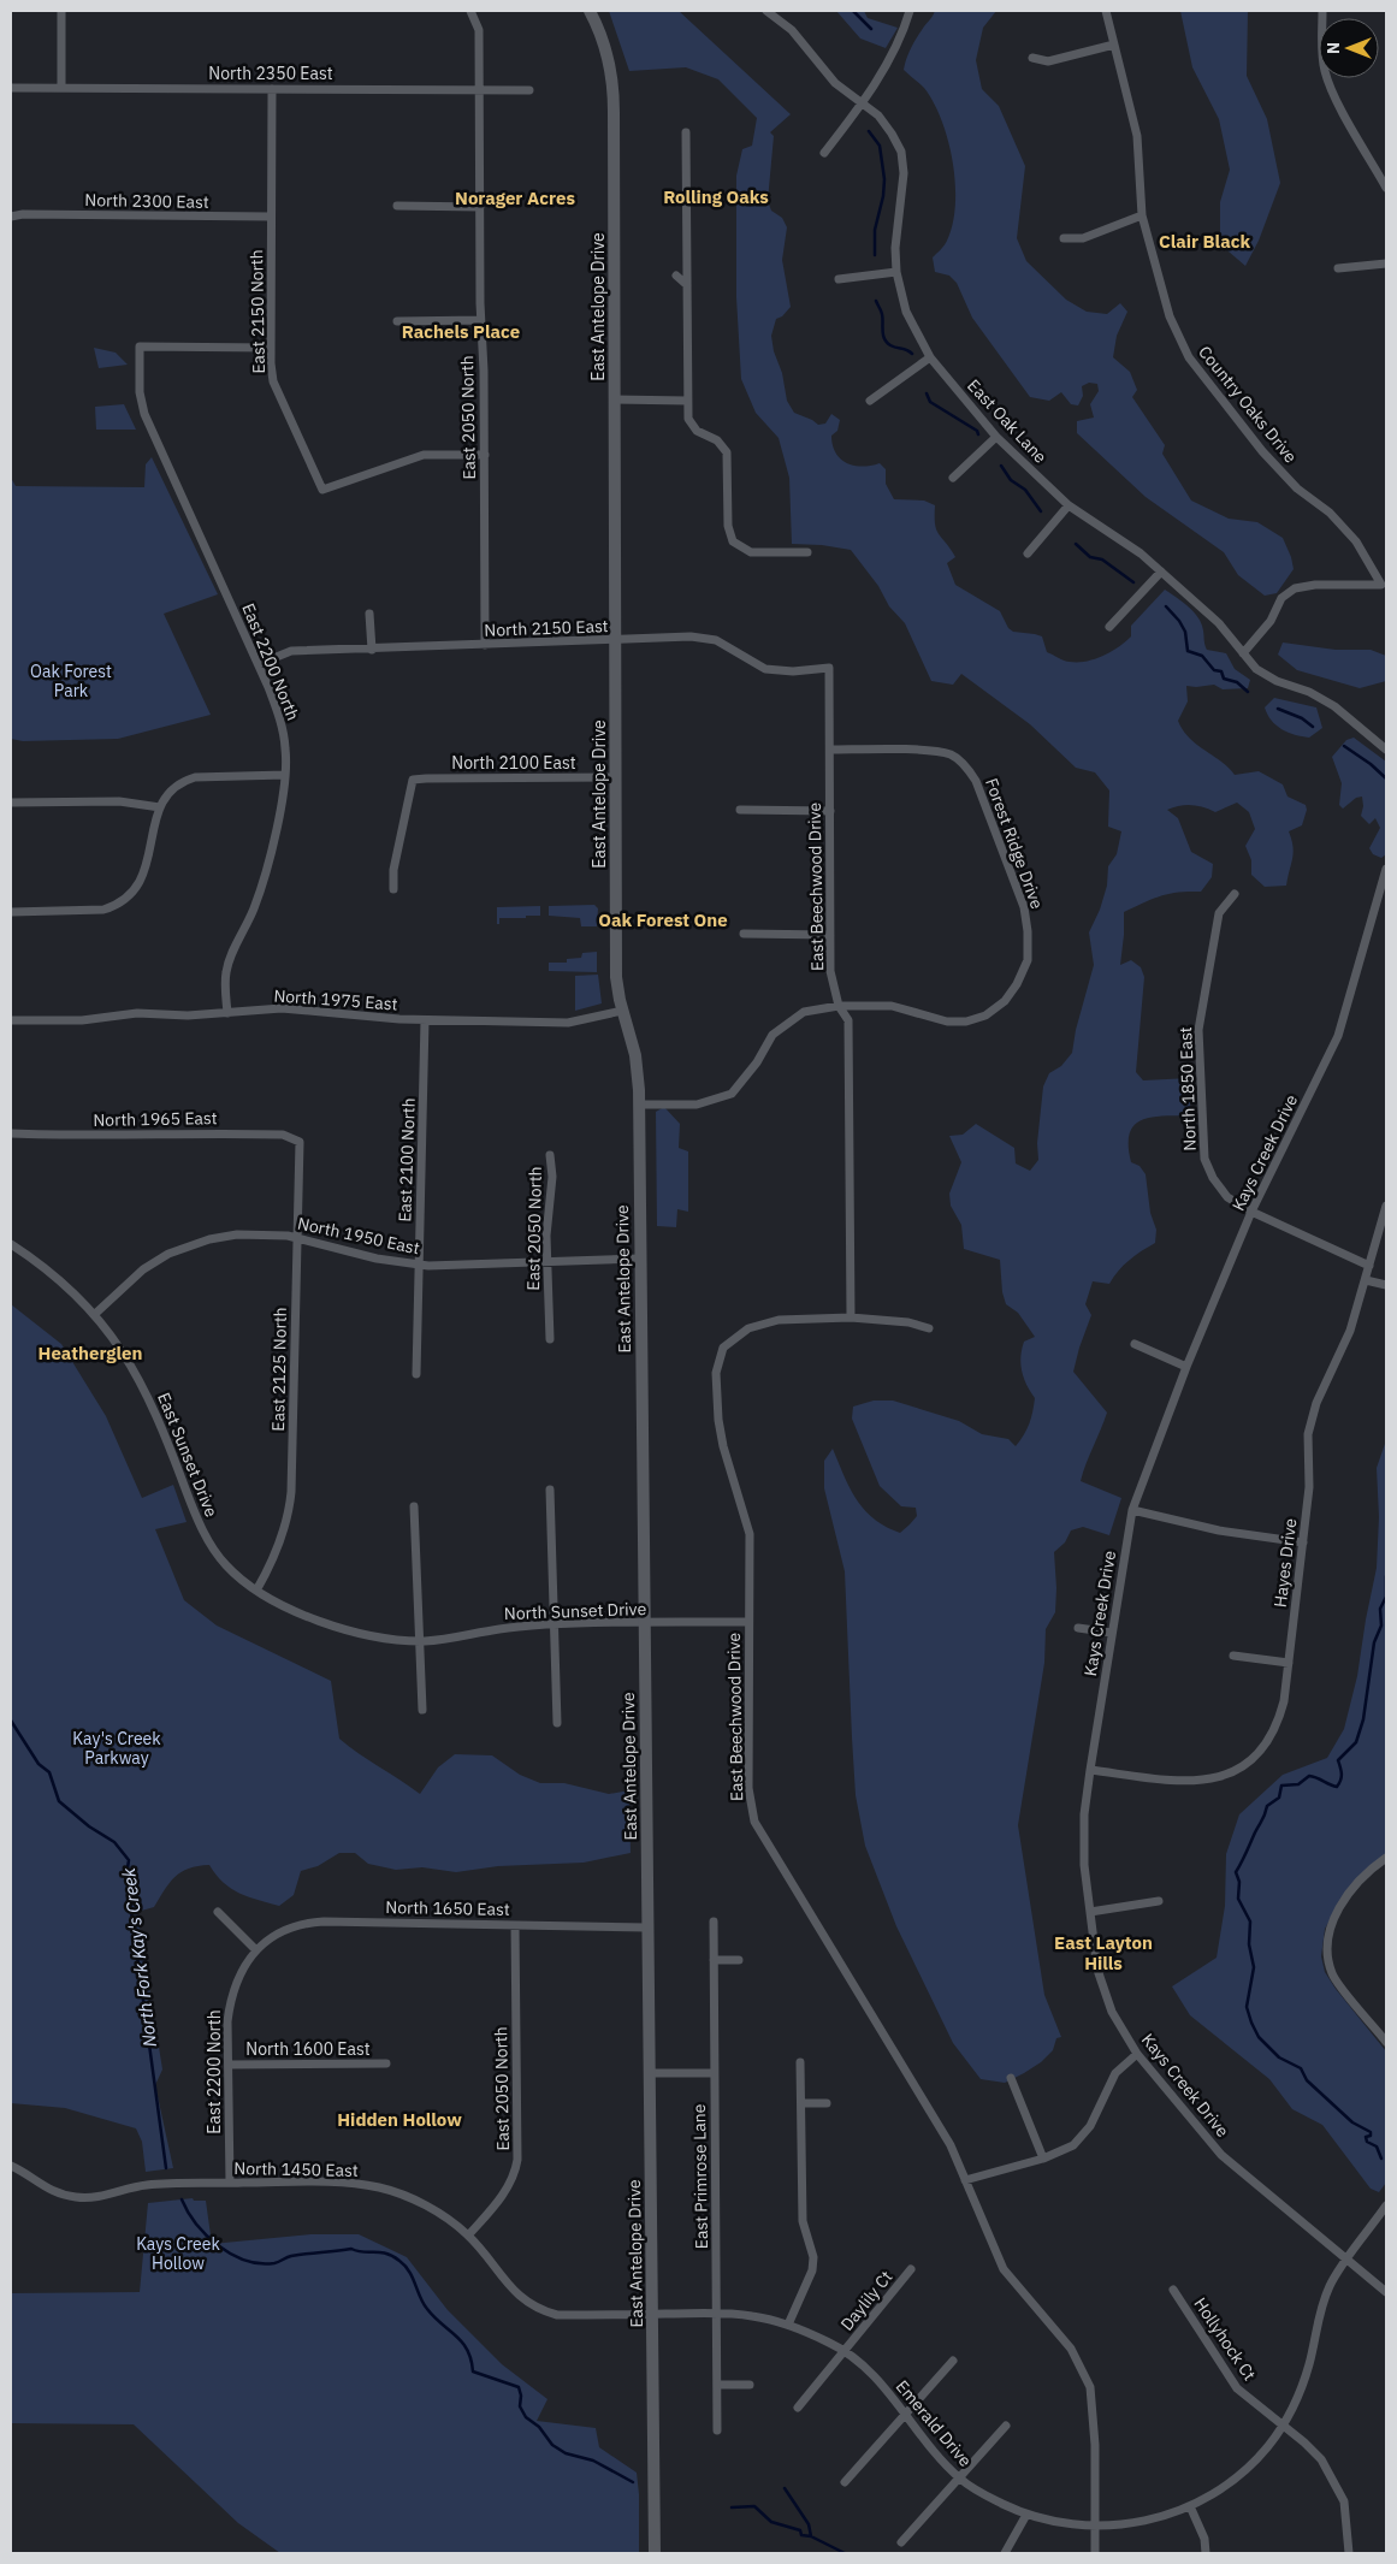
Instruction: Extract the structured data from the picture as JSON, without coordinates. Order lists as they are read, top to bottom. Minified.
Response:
{"streets":{"main road":["East Antelope Drive"],"street":["North 2350 East","North 2300 East","East 2150 North","Country Oaks Drive","East 2050 North","East Oak Lane","North 2150 East","East 2200 North","North 2100 East","Forest Ridge Drive","East Beechwood Drive","North 1975 East","North 1850 East","North 1965 East","Kays Creek Drive","East 2100 North","North 1950 East","East 2125 North","East Sunset Drive","Hayes Drive","North Sunset Drive","North 1650 East","North 1600 East","North 1450 East","East Primrose Lane","Daylily Ct","Hollyhock Ct","Emerald Drive"]},"crossings":[["North 2350 East","East 2150 North"],["North 2350 East","East 2050 North"],["North 2300 East","East 2150 North"],["East Antelope Drive","North 2150 East"],["East Antelope Drive","North 2100 East"],["East Antelope Drive","Forest Ridge Drive"],["East Antelope Drive","North 1975 East"],["East Antelope Drive","North 1950 East"],["East Antelope Drive","North Sunset Drive"],["East Antelope Drive","North 1650 East"],["East Antelope Drive","North 1450 East"],["East Antelope Drive","Emerald Drive"],["East 2150 North","East 2050 North"],["East 2150 North","East 2200 North"],["Country Oaks Drive","East Oak Lane"],["East 2050 North","North 2150 East"],["East 2050 North","North 1950 East"],["East 2050 North","North 1650 East"],["East 2050 North","North 1450 East"],["North 2150 East","East 2200 North"],["North 2150 East","East Beechwood Drive"],["East 2200 North","North 1975 East"],["East 2200 North","North 1650 East"],["East 2200 North","North 1600 East"],["East 2200 North","North 1450 East"],["Forest Ridge Drive","East Beechwood Drive"],["East Beechwood Drive","North Sunset Drive"],["East Beechwood Drive","Emerald Drive"],["North 1975 East","East 2100 North"],["North 1850 East","Kays Creek Drive"],["North 1850 East","Hayes Drive"],["North 1965 East","East 2125 North"],["Kays Creek Drive","Hayes Drive"],["Kays Creek Drive","Emerald Drive"],["East 2100 North","North 1950 East"],["North 1950 East","East 2125 North"],["North 1950 East","East Sunset Drive"],["East 2125 North","East Sunset Drive"],["East Sunset Drive","North Sunset Drive"],["North 1450 East","Emerald Drive"],["East Primrose Lane","Emerald Drive"],["Daylily Ct","Emerald Drive"],["Hollyhock Ct","Emerald Drive"]],"districts":["Rolling Oaks","Norager Acres","Clair Black","Rachels Place","Oak Forest One","Heatherglen","East Layton Hills","Hidden Hollow"],"water":["North Fork Kay's Creek"],"parks":["Oak Forest Park","Kay's Creek Parkway","Kays Creek Hollow"],"north":"left"}
